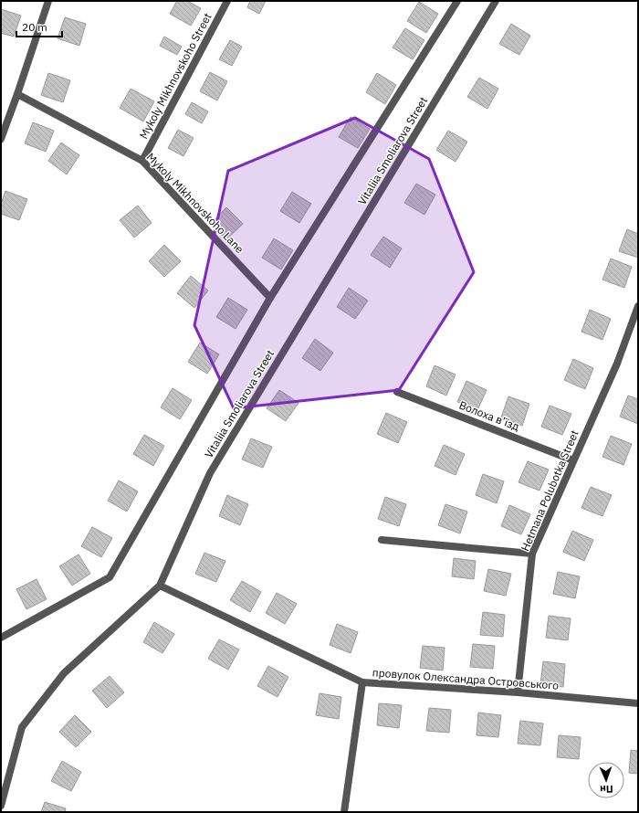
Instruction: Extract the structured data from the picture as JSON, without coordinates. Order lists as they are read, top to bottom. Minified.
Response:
{"streets":{"street":["Mykoly Mikhnovskoho Street","Vitaliia Smoliarova Street","Mykoly Mikhnovskoho Lane","Волоха в’їзд","Hetmana Polubotka Street","провулок Олександра Островського"]},"crossings":[["Mykoly Mikhnovskoho Street","Mykoly Mikhnovskoho Lane"],["Vitaliia Smoliarova Street","провулок Олександра Островського"],["Волоха в’їзд","Hetmana Polubotka Street"],["Hetmana Polubotka Street","провулок Олександра Островського"]],"scale_bar":"20 m","north":"bottom"}
